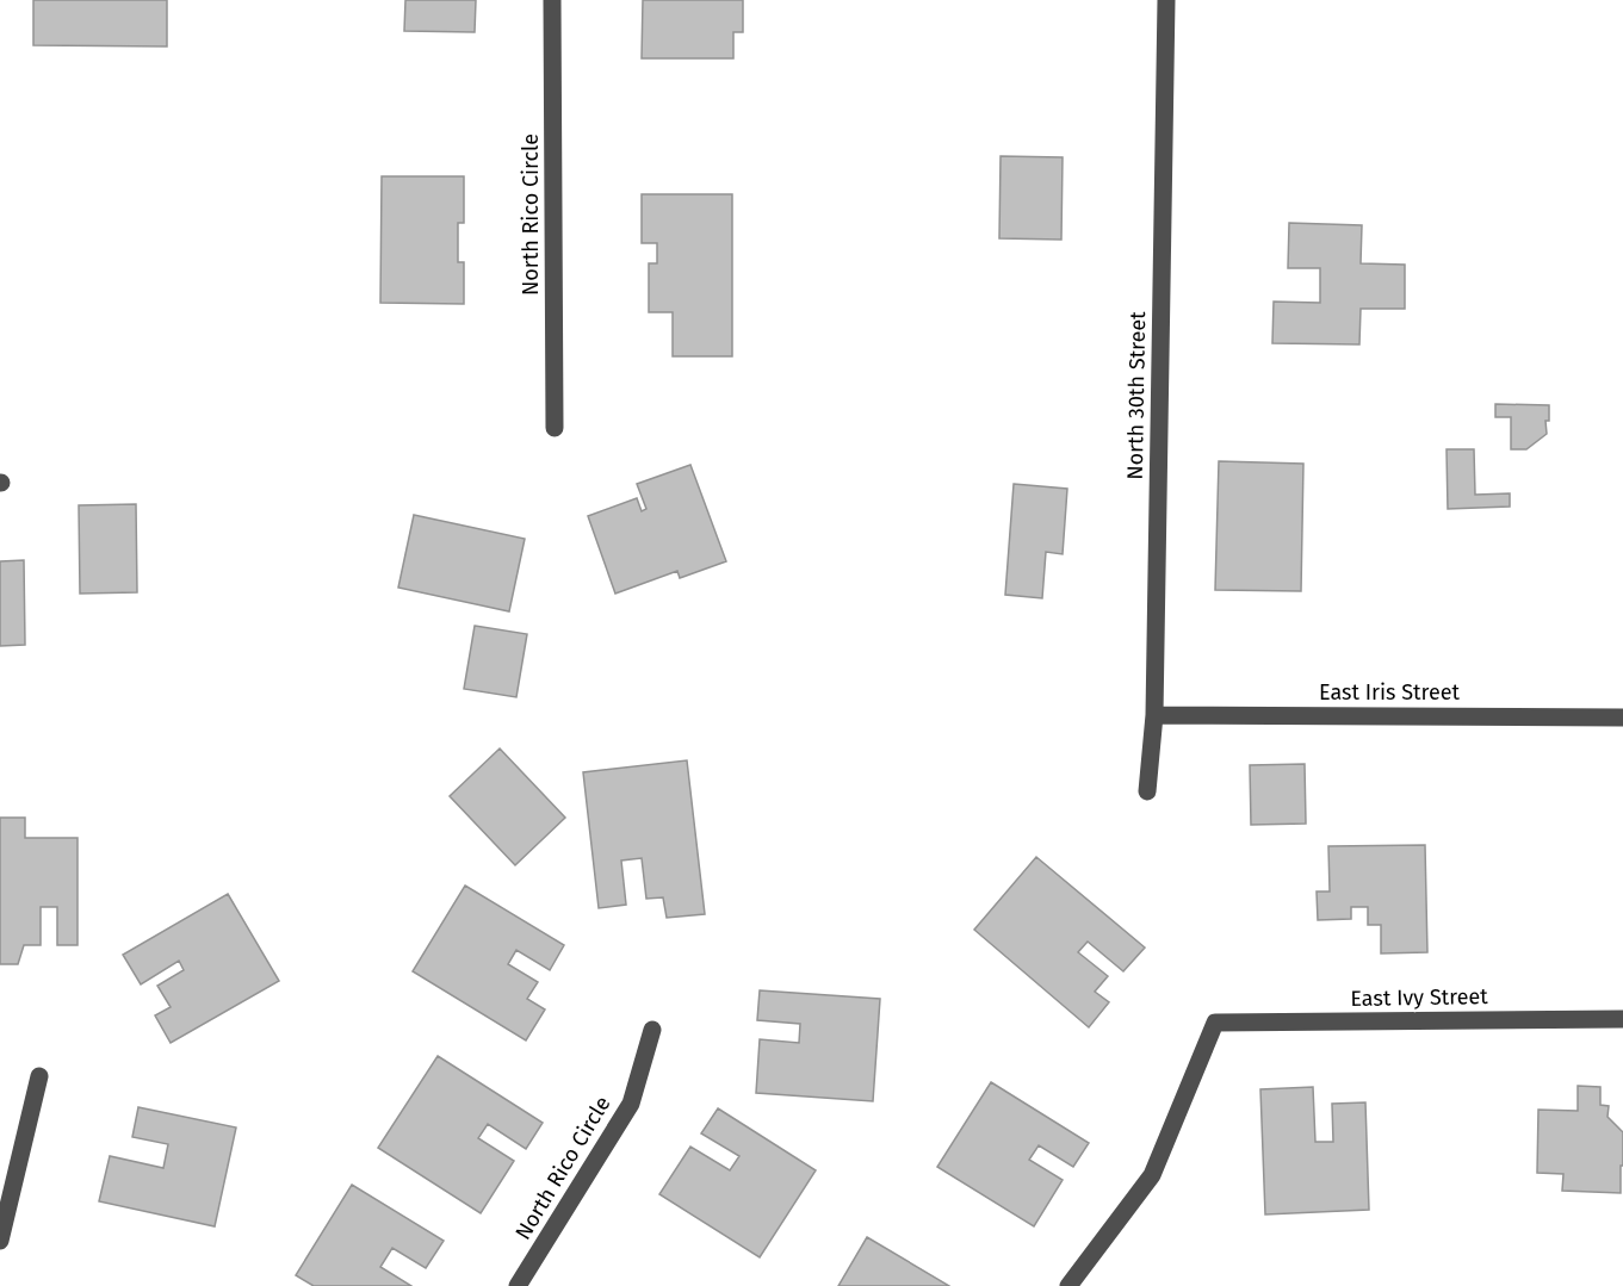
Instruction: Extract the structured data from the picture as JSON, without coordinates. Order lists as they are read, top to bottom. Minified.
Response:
{"streets":{"street":["North Rico Circle","North 30th Street","East Iris Street","East Ivy Street"]},"crossings":[["North 30th Street","East Iris Street"]]}
